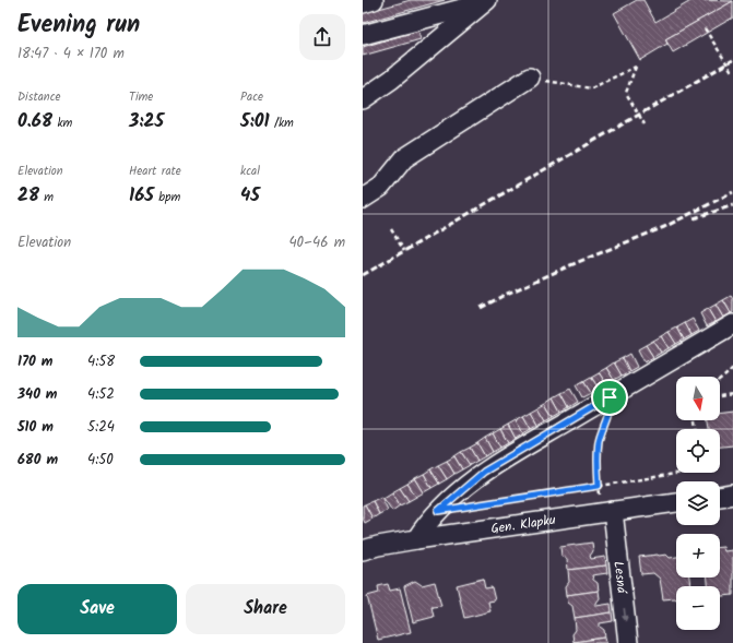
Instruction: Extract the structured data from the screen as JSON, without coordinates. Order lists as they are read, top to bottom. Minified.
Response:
{"streets":{"street":["Gen. Klapku","Lesná"]},"crossings":[["Gen. Klapku","Lesná"]],"one_way":["Lesná"],"north":"bottom","page":{"heading":["Evening run","18:47 · 4 × 170 m"],"stats":[["Distance","0.68 km"],["Time","3:25"],["Pace","5:01 /km"],["Elevation","28 m"],["Heart rate","165 bpm"],["kcal","45"]],"chart":["Elevation","40–46 m"],"list":[{"name":"170 m","note":"4:58"},{"name":"340 m","note":"4:52"},{"name":"510 m","note":"5:24"},{"name":"680 m","note":"4:50"}],"map_buttons":["+","−"],"buttons":["Save","Share"]}}
